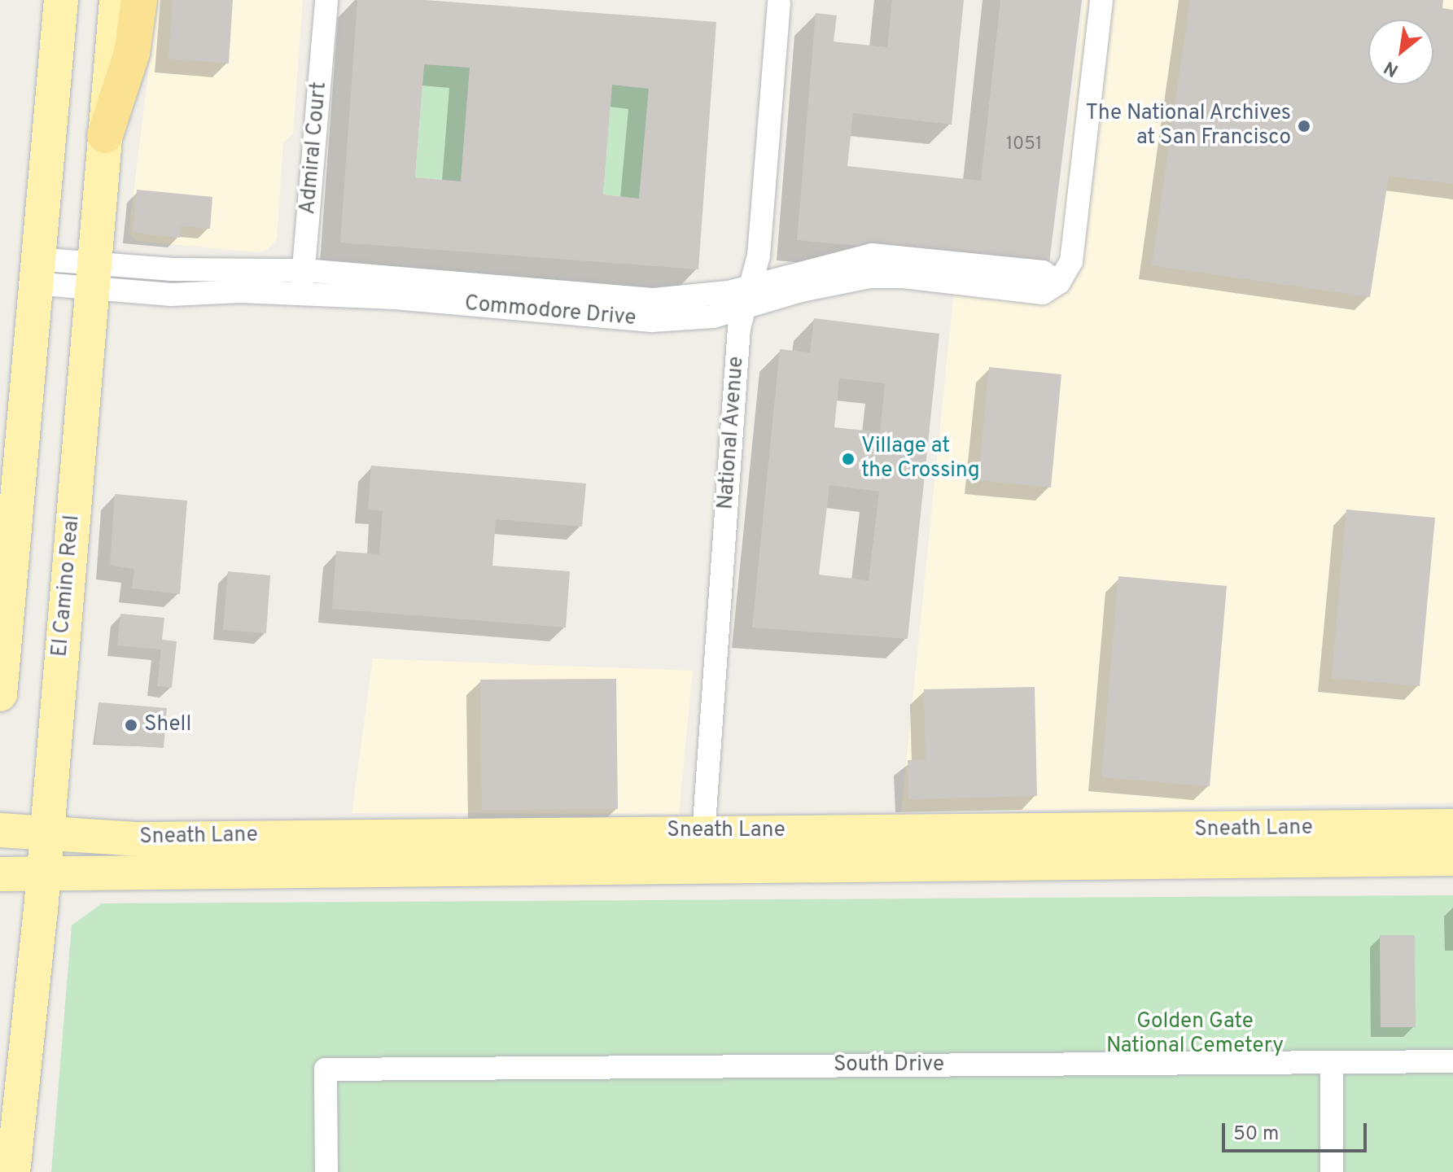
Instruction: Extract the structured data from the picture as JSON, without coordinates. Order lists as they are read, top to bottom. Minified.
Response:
{"streets":{"main road":["El Camino Real","Sneath Lane"],"street":["Admiral Court","Commodore Drive","National Avenue","South Drive"]},"crossings":[["Admiral Court","Commodore Drive"],["Commodore Drive","National Avenue"],["Commodore Drive","El Camino Real"],["National Avenue","Sneath Lane"],["El Camino Real","Sneath Lane"]],"parks":["Golden Gate National Cemetery"],"places":["The National Archives at San Francisco","Village at the Crossing","Shell"],"house_numbers":["1051"],"scale_bar":"50 m","north":"bottom left"}
